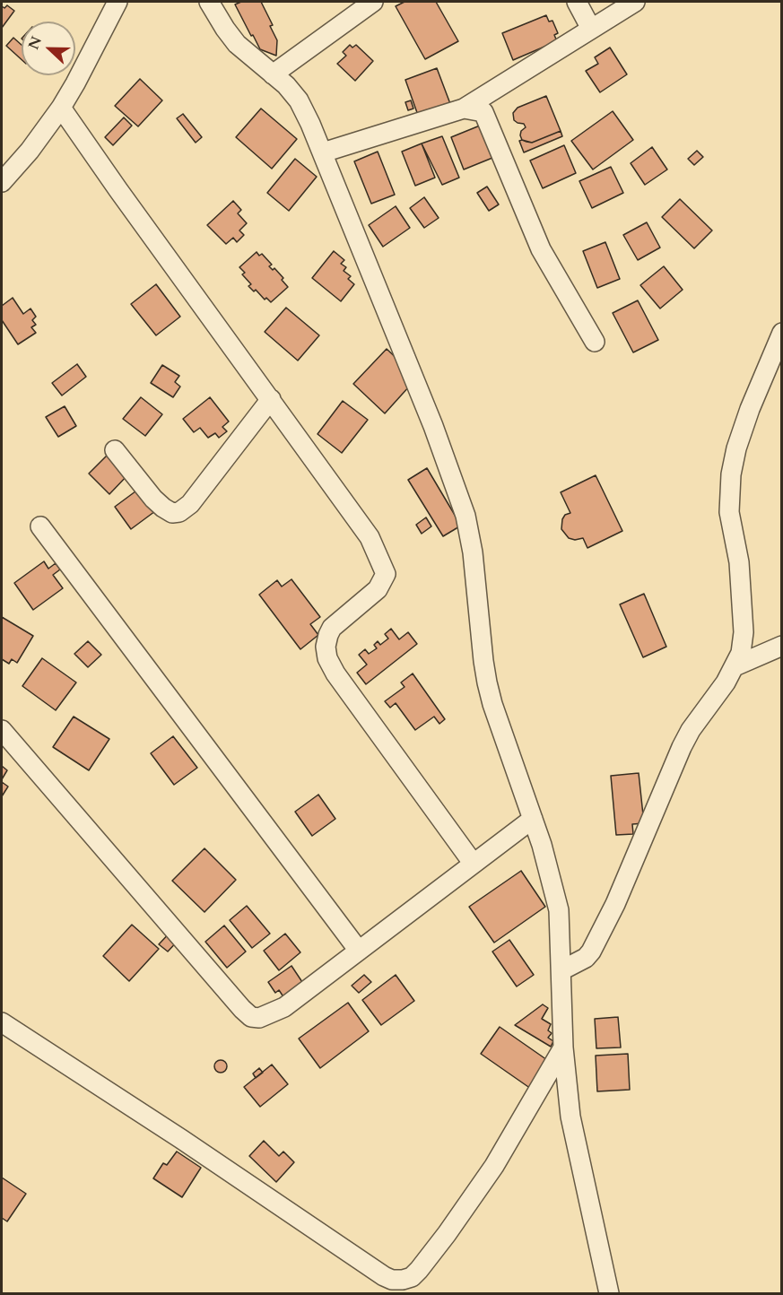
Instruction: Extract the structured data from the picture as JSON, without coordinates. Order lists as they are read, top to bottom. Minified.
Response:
{"north":"left"}
